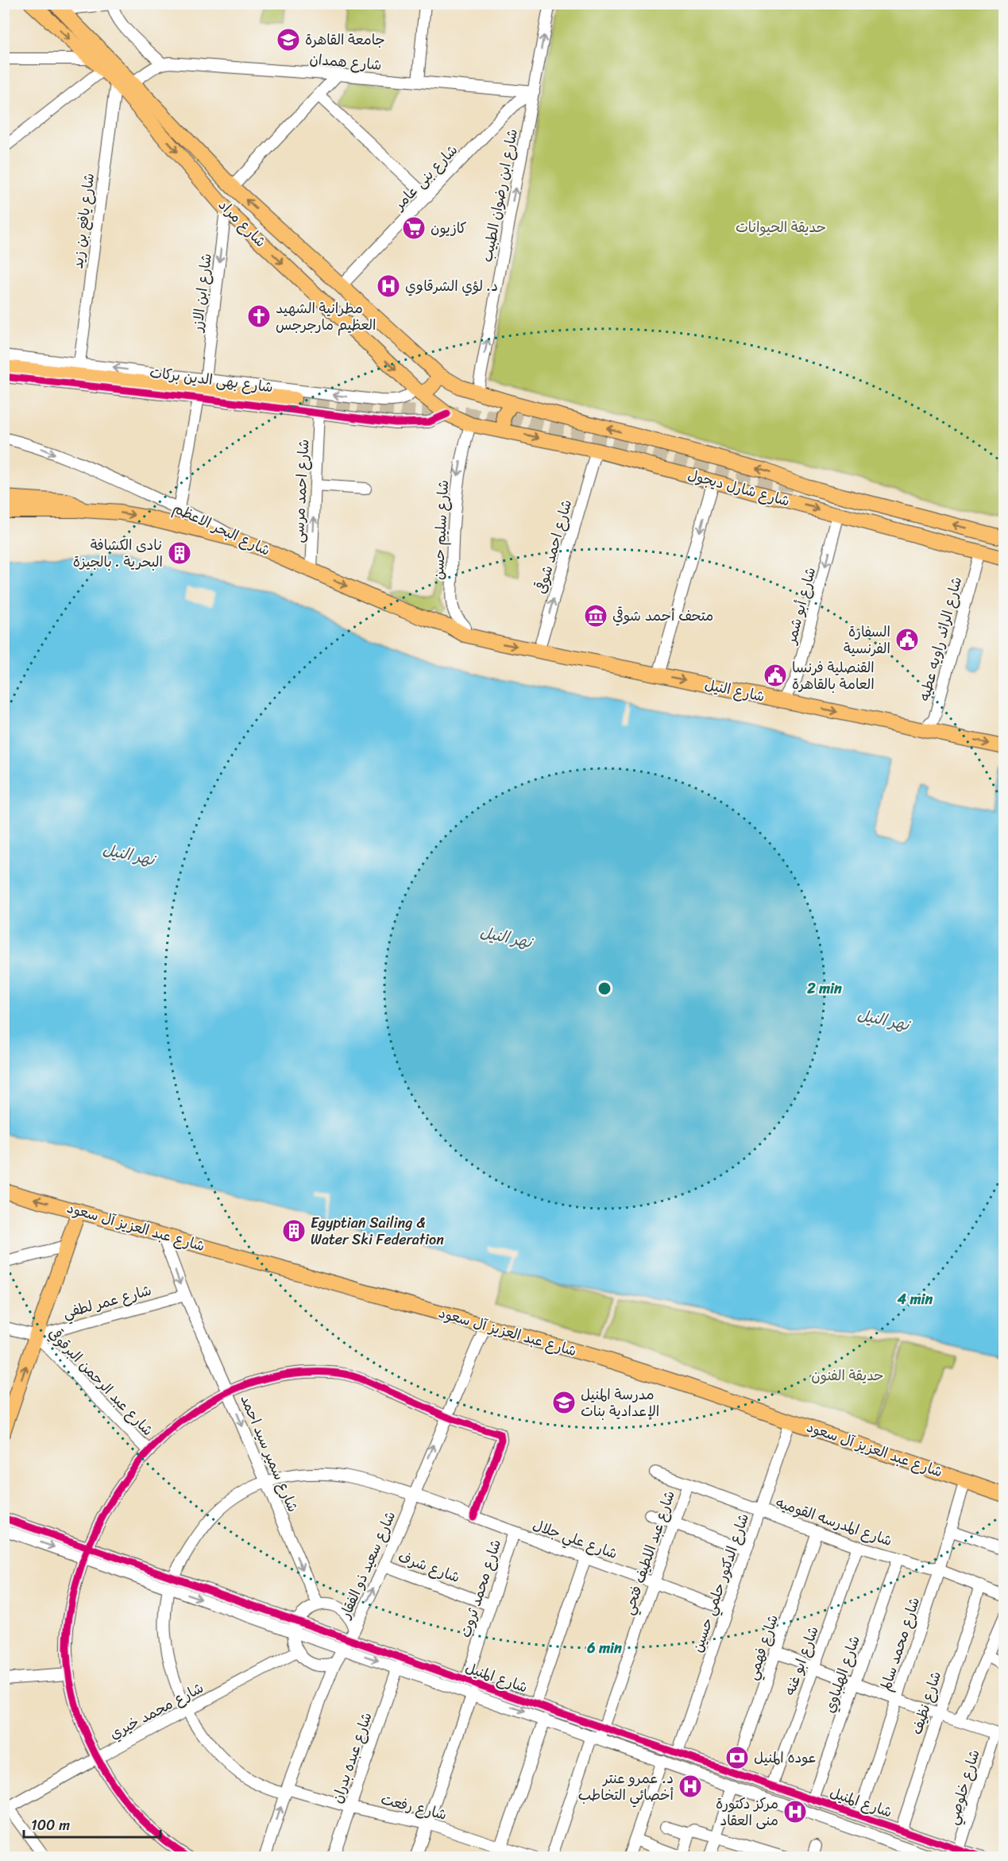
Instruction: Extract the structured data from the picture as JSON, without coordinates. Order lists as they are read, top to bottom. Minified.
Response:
{"streets":{"main road":["شارع مراد","شارع بهى الدين بركات","شارع شارل ديجول","شارع البحر الاعظم","شارع النيل","شارع عبد العزيز آل سعود"],"street":["شارع همدان","شارع بنى عامر","شارع ابن رضوان الطبيب","شارع يافع بن زيد","شارع ابن الازر","شارع احمد مرسى","شارع سليم حسن","شارع احمد شوقى","شارع أبو شمر","شارع الرائد راويه عطيه","شارع عمر لطفي","شارع عبد الرحمن البرقوقي","شارع سمير سيد احمد","شارع المدرسه القوميه","شارع علي جلال","شارع عبد اللطيف فتحي","شارع سعيد ذو الفقار","شارع شرف","شارع الدكتور حلمي حسين","شارع محمد ثروت","شارع محمد سالم","شارع فهمي","شارع ابو غنه","شارع الهلباوي","شارع المنيل","شارع نظيف","شارع محمد خيري","شارع عبده بدران","شارع خلوصي","شارع رفعت"]},"crossings":[["شارع همدان","شارع بنى عامر"],["شارع همدان","شارع ابن رضوان الطبيب"],["شارع بنى عامر","شارع ابن رضوان الطبيب"],["شارع بنى عامر","شارع مراد"],["شارع ابن رضوان الطبيب","شارع مراد"],["شارع ابن رضوان الطبيب","شارع شارل ديجول"],["شارع يافع بن زيد","شارع مراد"],["شارع يافع بن زيد","شارع بهى الدين بركات"],["شارع مراد","شارع ابن الازر"],["شارع مراد","شارع بهى الدين بركات"],["شارع مراد","شارع شارل ديجول"],["شارع مراد","شارع سليم حسن"],["شارع ابن الازر","شارع بهى الدين بركات"],["شارع شارل ديجول","شارع سليم حسن"],["شارع شارل ديجول","شارع احمد شوقى"],["شارع شارل ديجول","شارع أبو شمر"],["شارع شارل ديجول","شارع الرائد راويه عطيه"],["شارع احمد مرسى","شارع البحر الاعظم"],["شارع البحر الاعظم","شارع سليم حسن"],["شارع البحر الاعظم","شارع النيل"],["شارع سليم حسن","شارع النيل"],["شارع احمد شوقى","شارع النيل"],["شارع أبو شمر","شارع النيل"],["شارع الرائد راويه عطيه","شارع النيل"],["شارع عبد العزيز آل سعود","شارع سمير سيد احمد"],["شارع عبد العزيز آل سعود","شارع سعيد ذو الفقار"],["شارع عبد العزيز آل سعود","شارع الدكتور حلمي حسين"],["شارع عبد العزيز آل سعود","شارع محمد سالم"],["شارع عمر لطفي","شارع عبد الرحمن البرقوقي"],["شارع عمر لطفي","شارع سمير سيد احمد"],["شارع سمير سيد احمد","شارع علي جلال"],["شارع المدرسه القوميه","شارع عبد اللطيف فتحي"],["شارع المدرسه القوميه","شارع الدكتور حلمي حسين"],["شارع المدرسه القوميه","شارع محمد سالم"],["شارع المدرسه القوميه","شارع فهمي"],["شارع المدرسه القوميه","شارع ابو غنه"],["شارع المدرسه القوميه","شارع الهلباوي"],["شارع المدرسه القوميه","شارع نظيف"],["شارع علي جلال","شارع عبد اللطيف فتحي"],["شارع علي جلال","شارع سعيد ذو الفقار"],["شارع علي جلال","شارع الدكتور حلمي حسين"],["شارع علي جلال","شارع محمد ثروت"],["شارع علي جلال","شارع المنيل"],["شارع علي جلال","شارع رفعت"],["شارع عبد اللطيف فتحي","شارع المنيل"],["شارع سعيد ذو الفقار","شارع شرف"],["شارع سعيد ذو الفقار","شارع المنيل"],["شارع سعيد ذو الفقار","شارع رفعت"],["شارع شرف","شارع محمد ثروت"],["شارع الدكتور حلمي حسين","شارع المنيل"],["شارع محمد ثروت","شارع المنيل"],["شارع محمد سالم","شارع المنيل"],["شارع فهمي","شارع المنيل"],["شارع ابو غنه","شارع المنيل"],["شارع الهلباوي","شارع المنيل"],["شارع المنيل","شارع نظيف"],["شارع المنيل","شارع عبده بدران"],["شارع المنيل","شارع خلوصي"],["شارع المنيل","شارع رفعت"],["شارع محمد خيري","شارع رفعت"],["شارع عبده بدران","شارع رفعت"]],"one_way":["شارع ابن رضوان الطبيب","شارع ابن الازر","شارع احمد مرسى","شارع سليم حسن","شارع احمد شوقى","شارع أبو شمر","شارع النيل","شارع سمير سيد احمد","شارع سعيد ذو الفقار"],"water":["نهر النيل"],"parks":["حديقة الحيوانات","حديقة الفنون"],"places":{"school or university":["جامعة القاهرة","مدرسة المنيل الإعدادية بنات"],"supermarket":["كازيون"],"hospital":["د. لؤي الشرقاوي","د. عمرو عنتر أخصائي التخاطب","مركز دكتورة منى العقاد"],"church":["مطرانية الشهيد العظيم مارجرجس"],"building":["نادى الكشافة البحرية . بالجيزة","Egyptian Sailing & Water Ski Federation"],"museum":["متحف أحمد شوقي"],"public building":["السفارة الفرنسية","القنصلية فرنسا العامة بالقاهرة"],"bank":["عوده المنيل"]},"scale_bar":"100 m","rings":["2 min","4 min","6 min"]}
